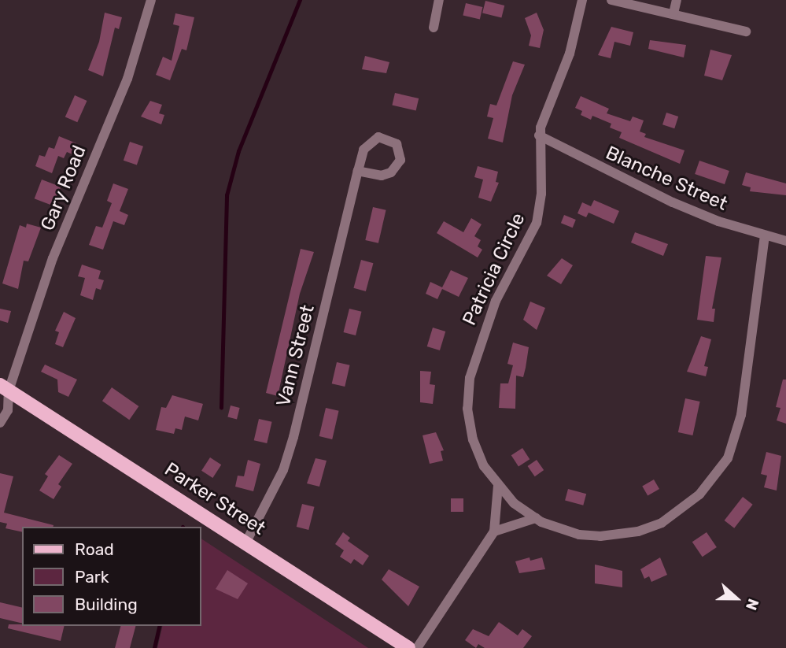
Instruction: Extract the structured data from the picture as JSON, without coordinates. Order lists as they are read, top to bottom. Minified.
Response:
{"streets":{"main road":["Parker Street"],"street":["Blanche Street","Gary Road","Patricia Circle","Vann Street"]},"crossings":[["Blanche Street","Patricia Circle"],["Gary Road","Parker Street"],["Vann Street","Parker Street"]],"legend":["Road","Park","Building"],"north":"right"}
